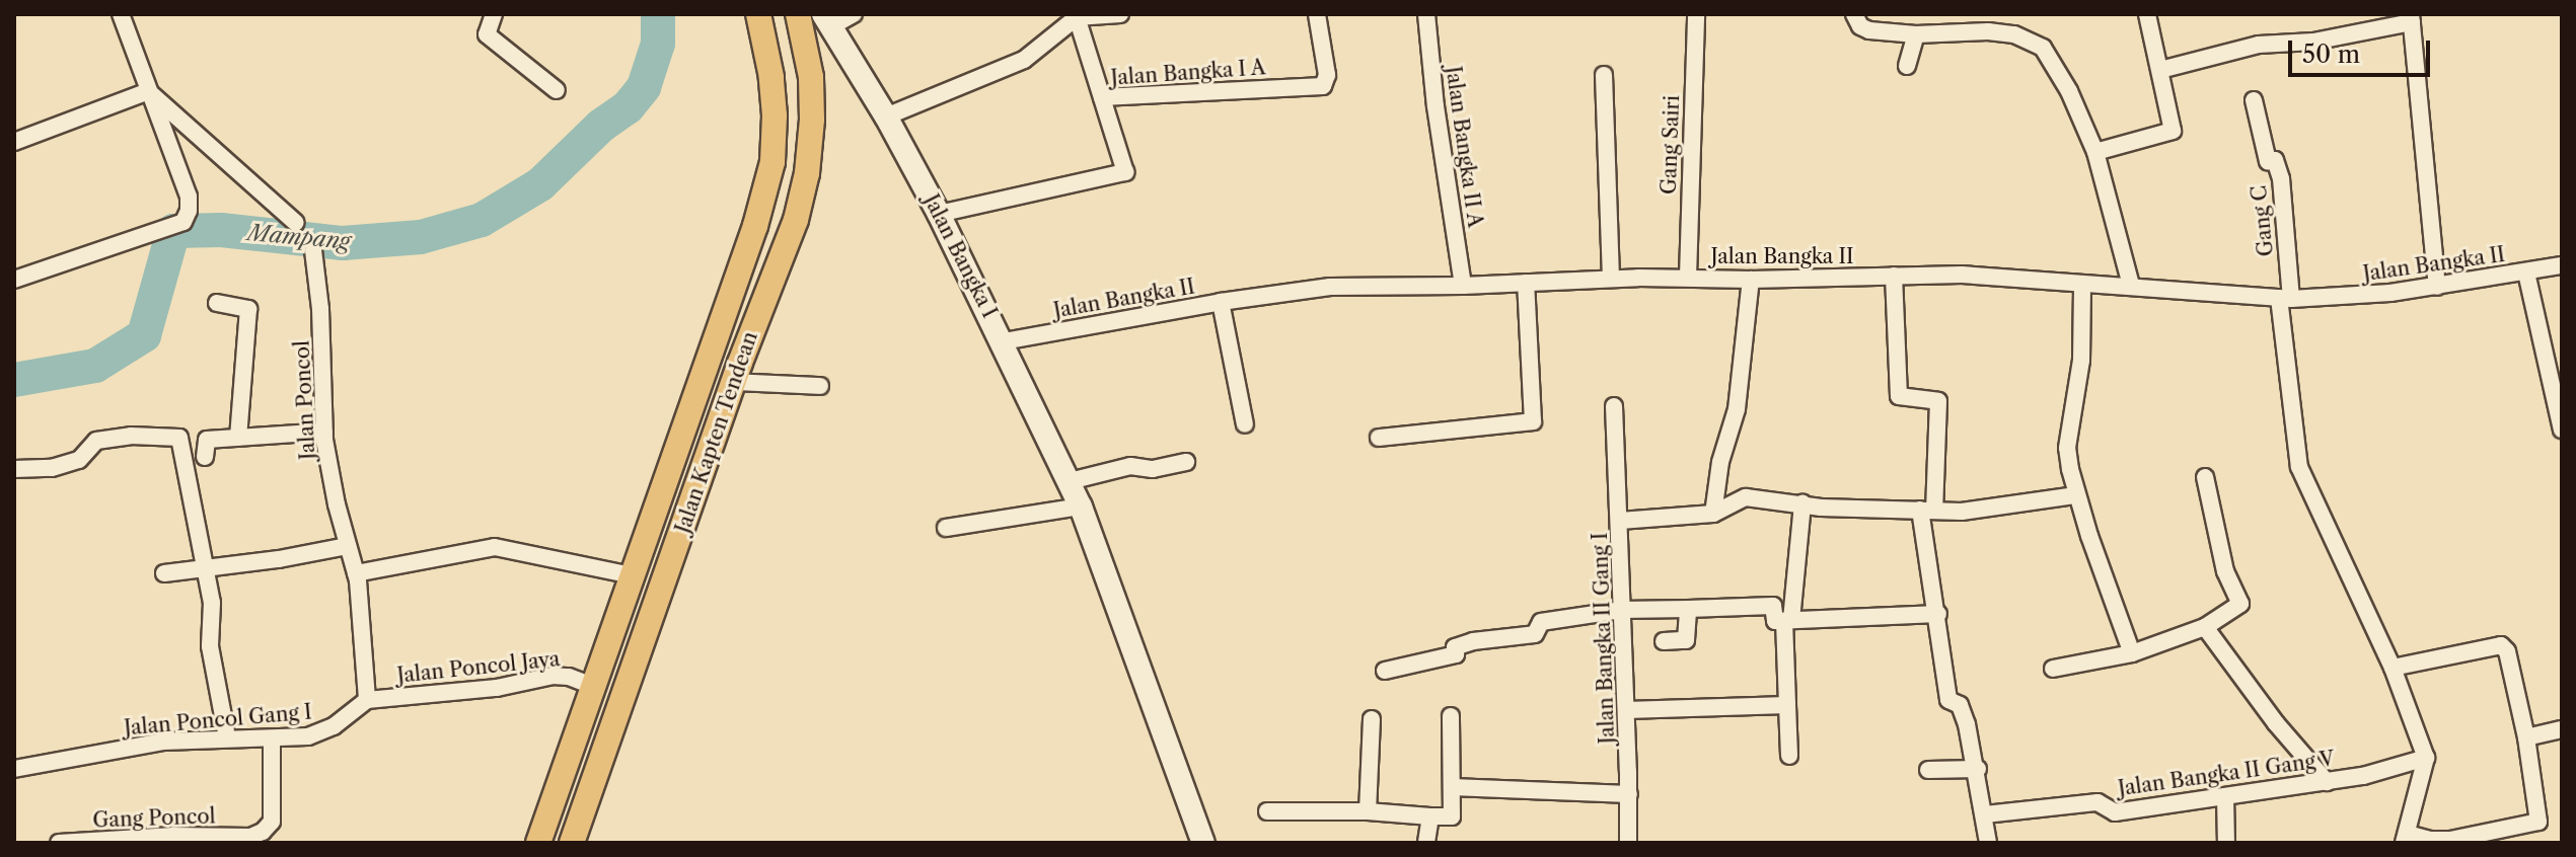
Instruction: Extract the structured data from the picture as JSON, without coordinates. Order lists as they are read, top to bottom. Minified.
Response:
{"streets":{"main road":["Jalan Kapten Tendean"],"street":["Jalan Bangka I A","Gang Sairi","Jalan Bangka II A","Gang C","Jalan Bangka I","Jalan Bangka II","Jalan Poncol","Jalan Bangka II Gang I","Jalan Poncol Jaya","Jalan Poncol Gang I","Jalan Bangka II Gang V","Gang Poncol"]},"crossings":[["Jalan Bangka I A","Jalan Bangka I"],["Gang Sairi","Jalan Bangka II"],["Jalan Bangka II A","Jalan Bangka II"],["Gang C","Jalan Bangka II"],["Jalan Bangka I","Jalan Bangka II"],["Jalan Poncol","Jalan Poncol Jaya"],["Jalan Poncol","Jalan Poncol Gang I"],["Jalan Kapten Tendean","Jalan Poncol Jaya"],["Jalan Poncol Jaya","Jalan Poncol Gang I"]],"water":["Mampang"],"scale_bar":"50 m"}
